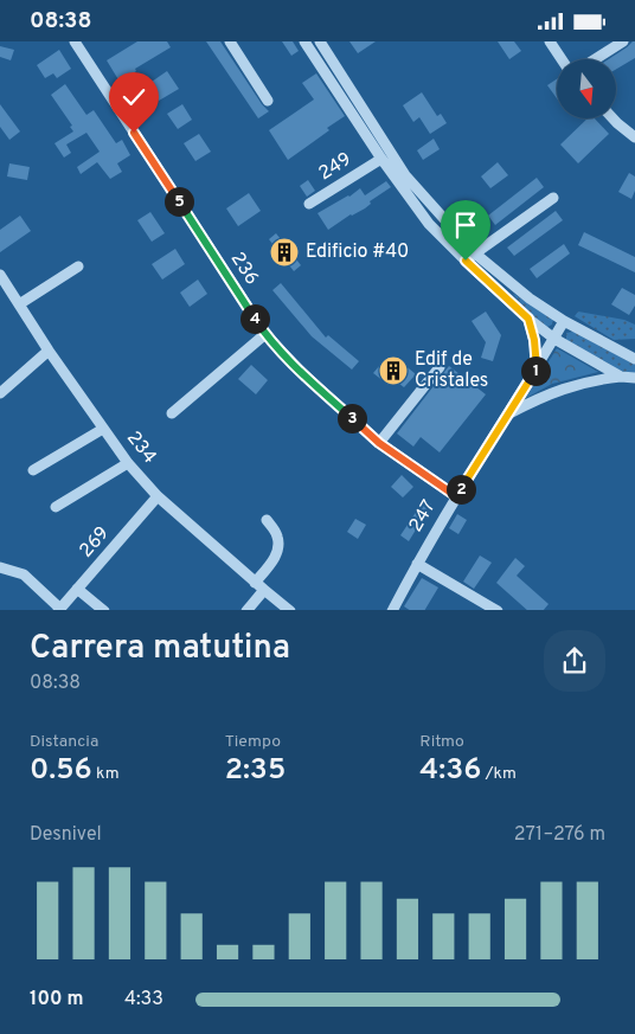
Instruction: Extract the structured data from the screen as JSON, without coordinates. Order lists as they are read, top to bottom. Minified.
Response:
{"streets":{"street":["249","236","234","247","269"]},"crossings":[["236","247"],["234","269"]],"places":{"building":["Edificio #40","Edif de Cristales"]},"north":"bottom","page":{"status":"08:38","pins":["5","4","1","3","2"],"heading":["Carrera matutina","08:38"],"stats":[["Distancia","0.56 km"],["Tiempo","2:35"],["Ritmo","4:36 /km"]],"chart":["Desnivel","271–276 m"],"list":[{"name":"100 m","note":"4:33"}]}}
